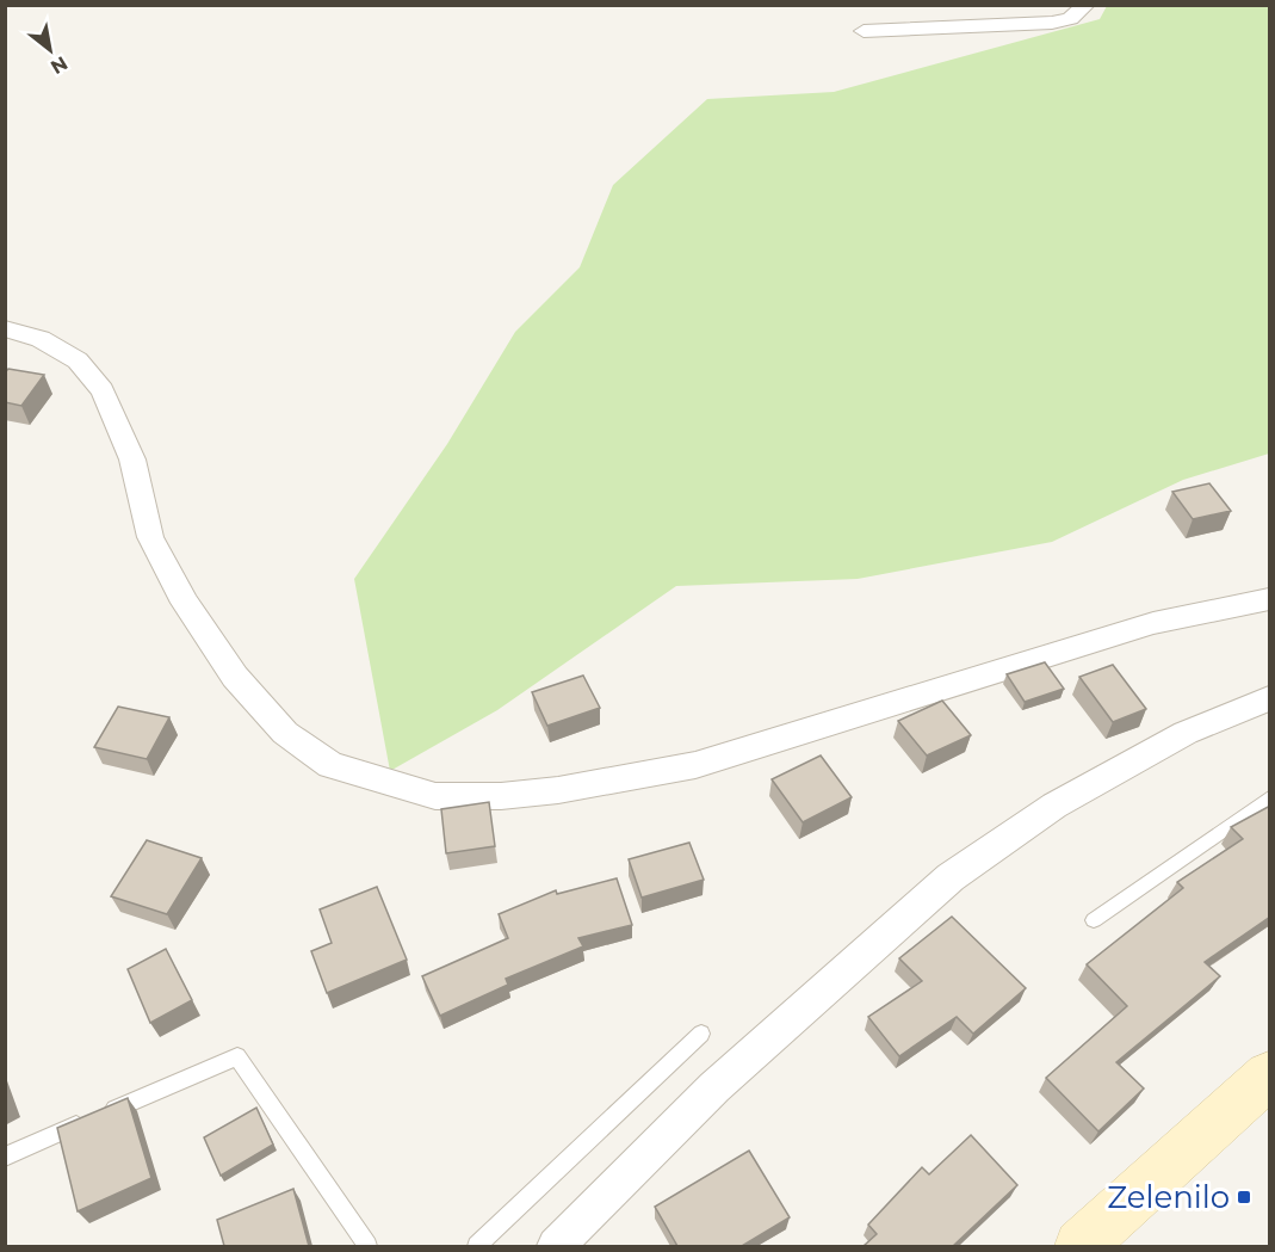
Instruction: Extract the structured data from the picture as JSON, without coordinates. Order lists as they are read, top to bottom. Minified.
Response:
{"places":{"transit":["Zelenilo"]},"north":"bottom right"}
